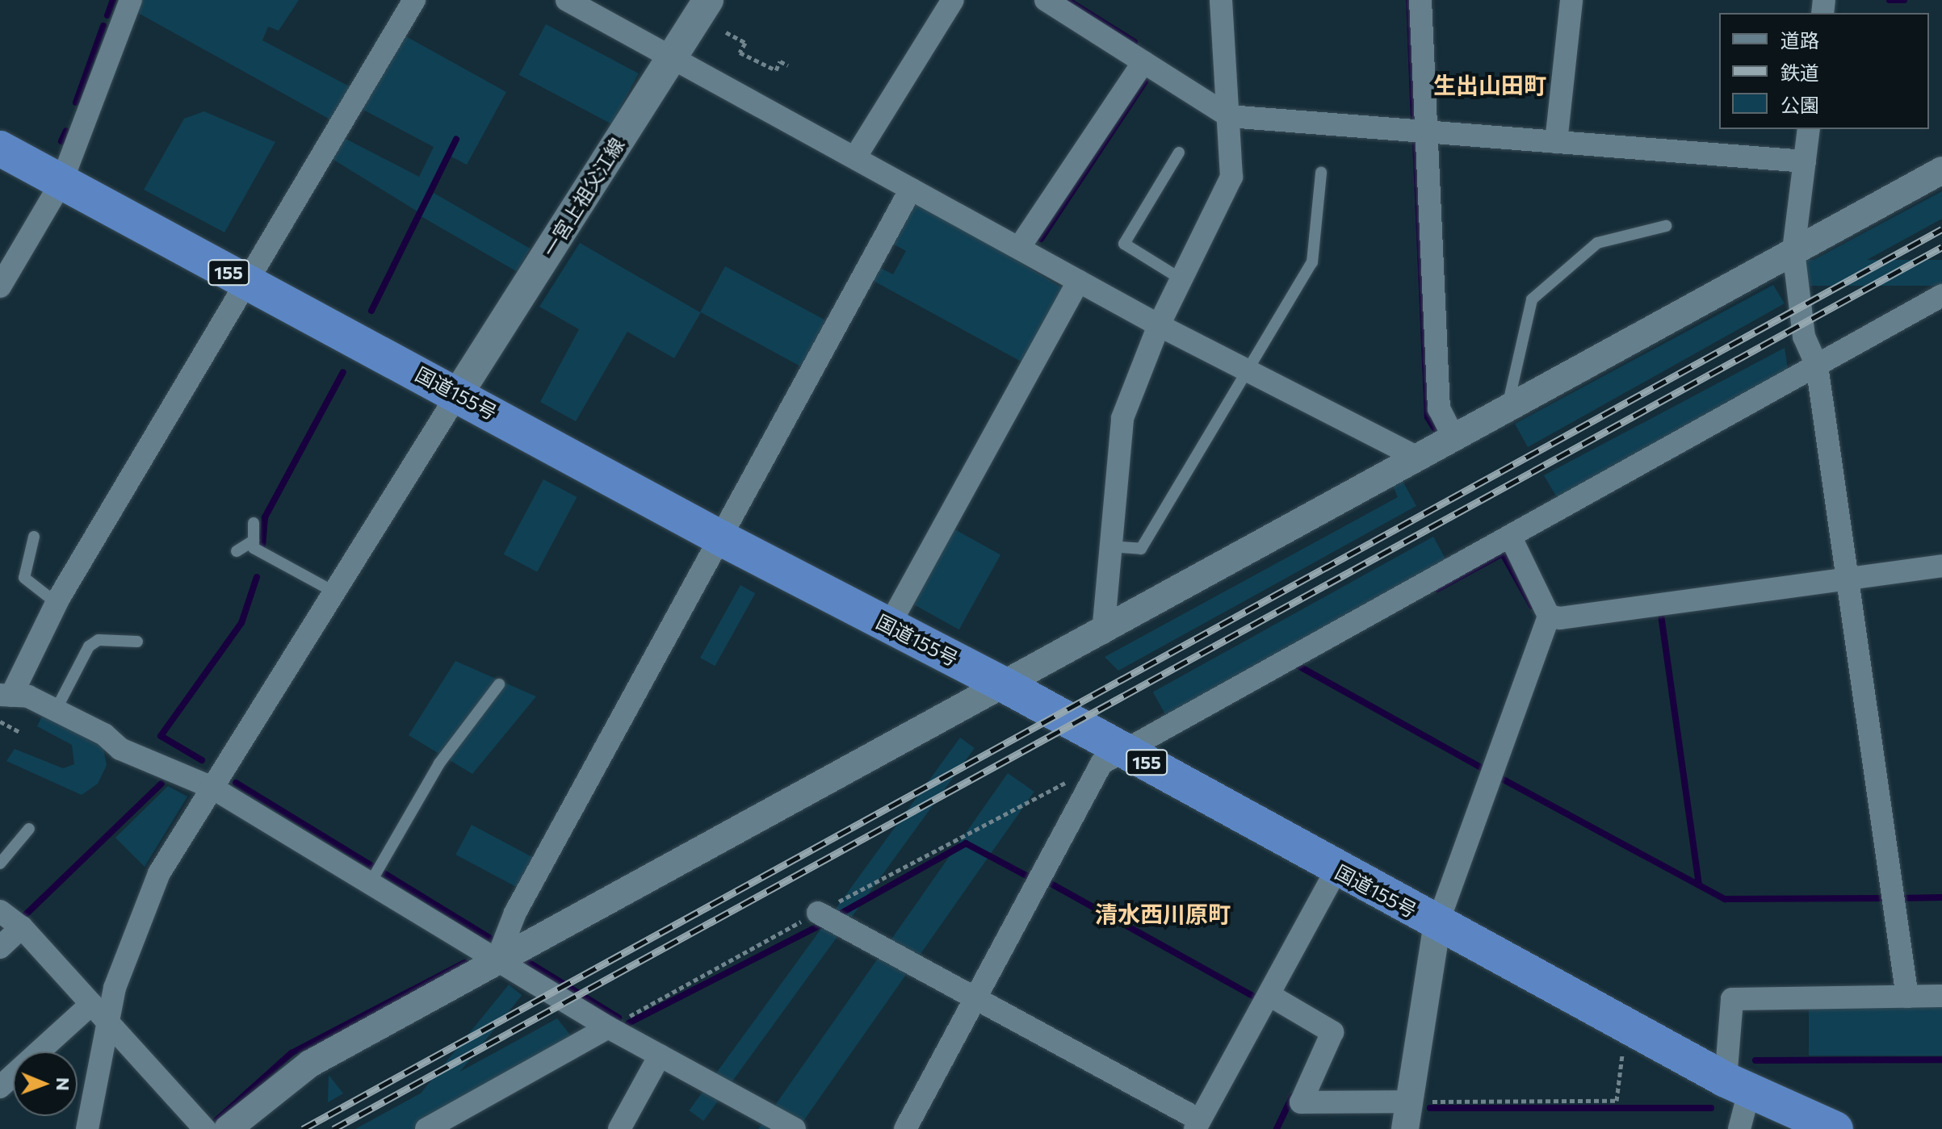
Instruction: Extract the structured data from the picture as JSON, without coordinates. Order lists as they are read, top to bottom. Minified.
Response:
{"streets":{"highway":["155","国道155号"],"main road":["一宮上祖父江線"]},"crossings":[["一宮上祖父江線","国道155号"]],"districts":["生出山田町","清水西川原町"],"legend":["道路","鉄道","公園"],"north":"right"}
